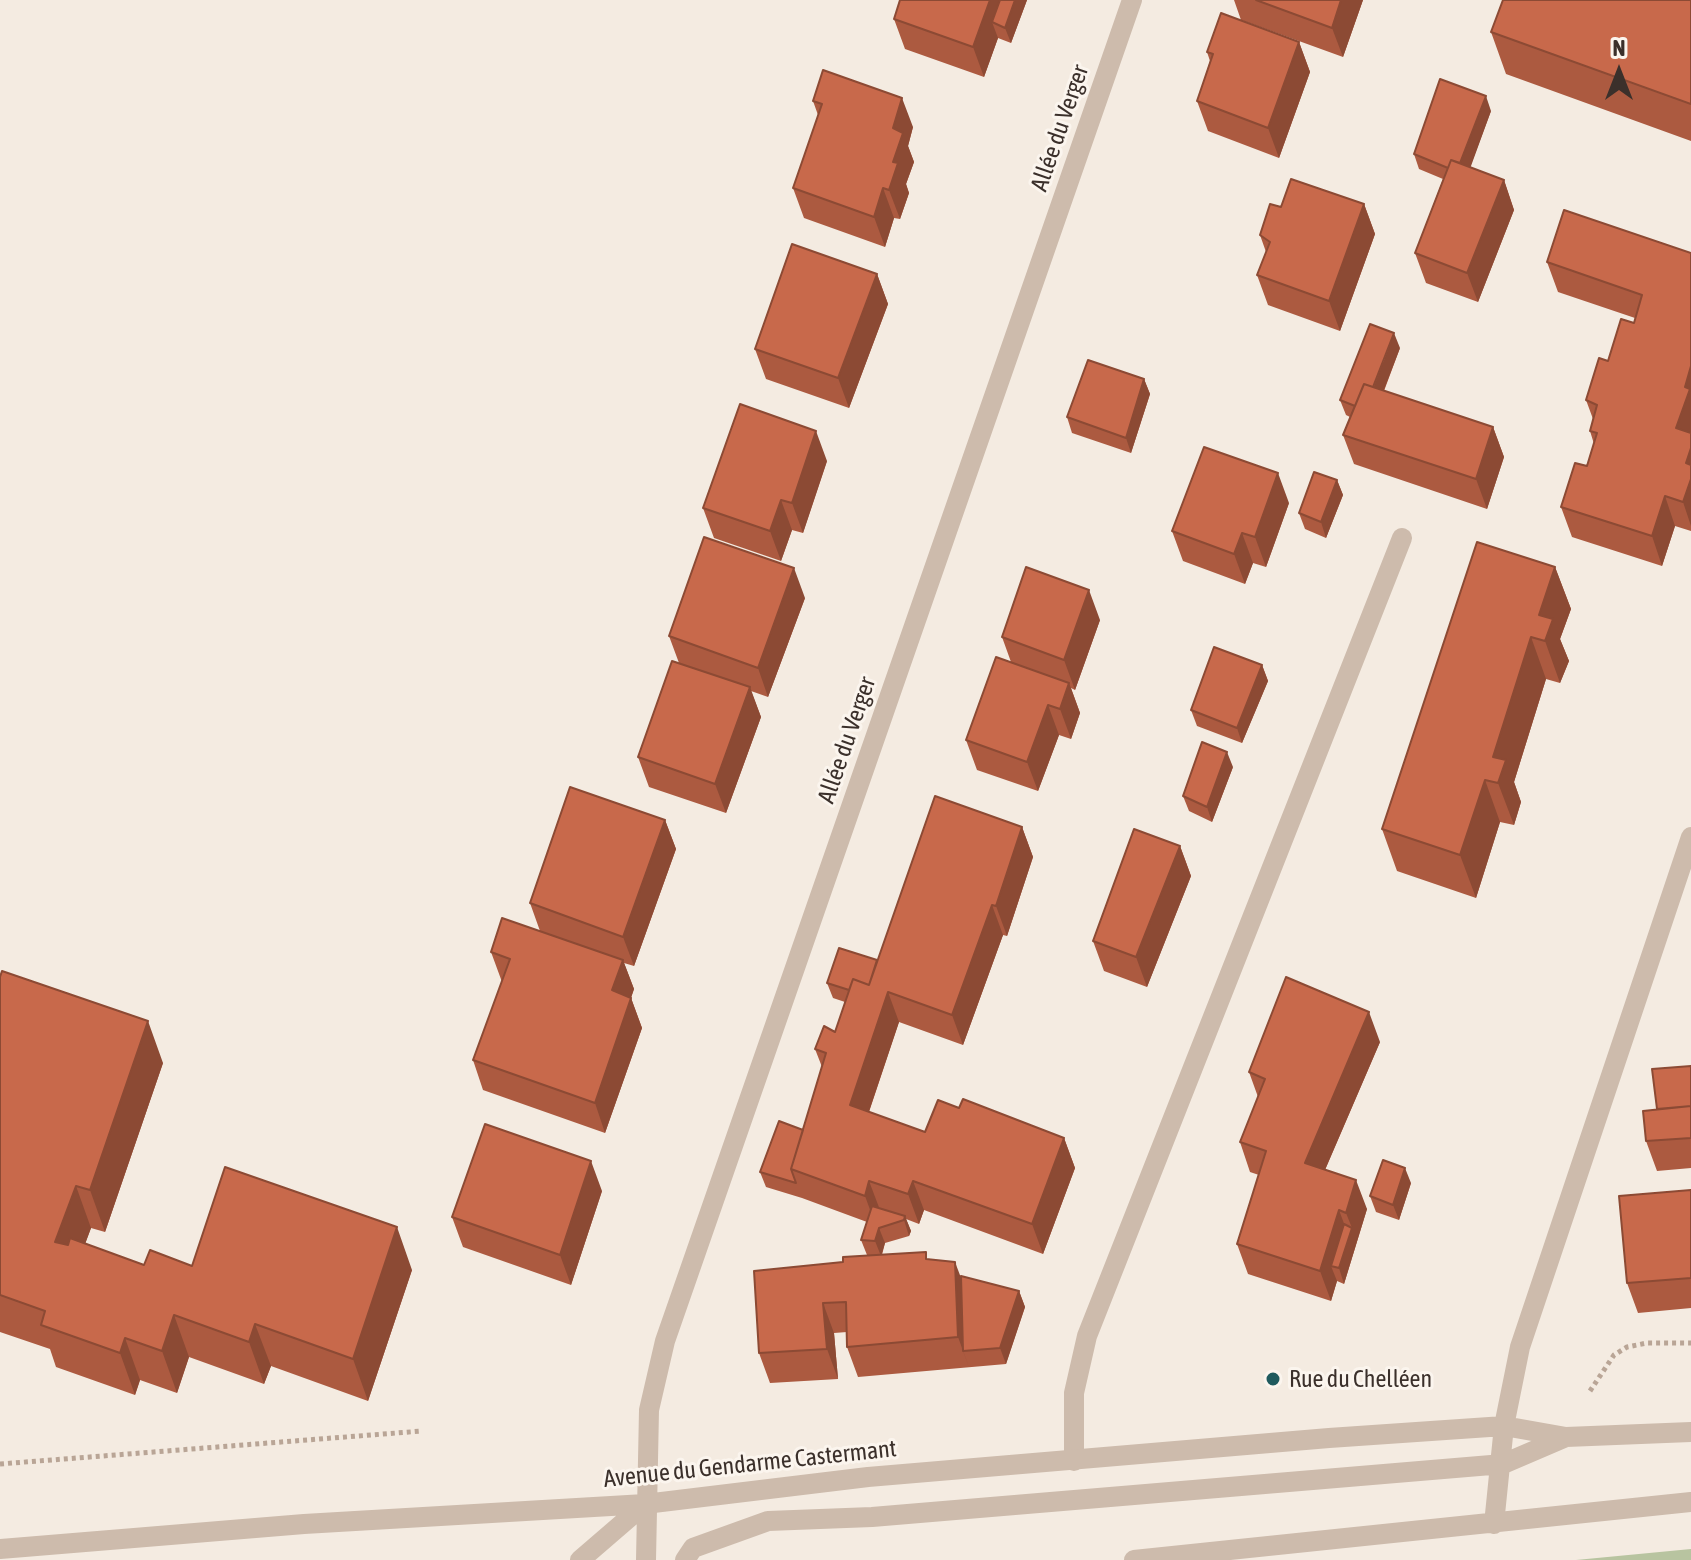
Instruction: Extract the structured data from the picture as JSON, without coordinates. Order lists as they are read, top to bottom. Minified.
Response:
{"streets":{"street":["Allée du Verger","Avenue du Gendarme Castermant"]},"crossings":[["Allée du Verger","Avenue du Gendarme Castermant"]],"places":["Rue du Chelléen"],"north":"top"}
